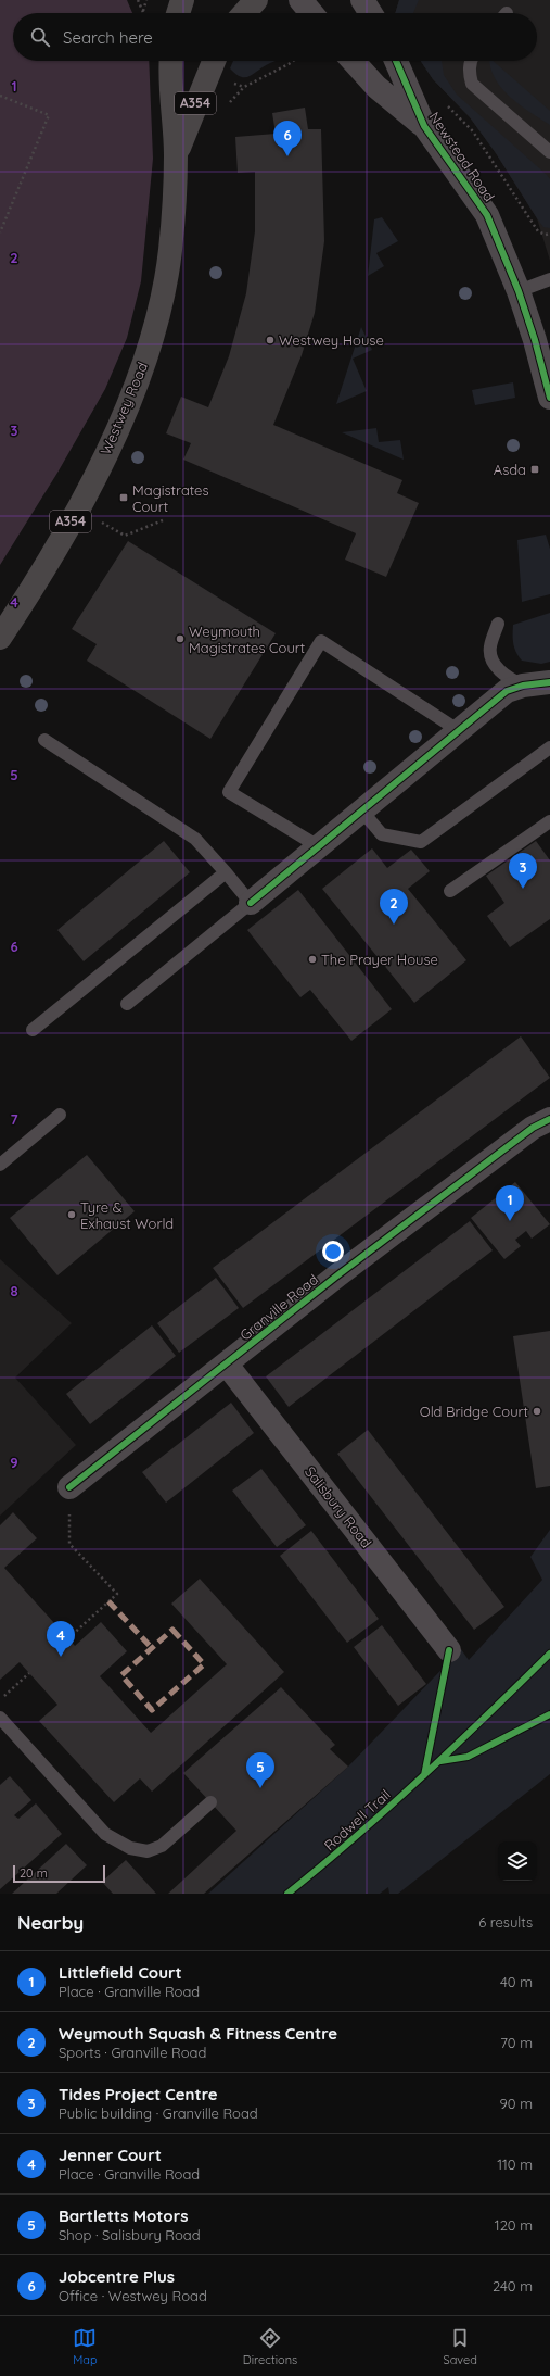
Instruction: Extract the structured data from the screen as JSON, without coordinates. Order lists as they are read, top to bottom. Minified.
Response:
{"streets":{"highway":["A354","Westwey Road"],"street":["Newstead Road","Granville Road","Salisbury Road"],"cycle path":["Rodwell Trail"]},"crossings":[["Granville Road","Salisbury Road"]],"places":{"other":["Westwey House","Weymouth Magistrates Court","The Prayer House","Tyre & Exhaust World","Old Bridge Court"],"transit":["Asda","Magistrates Court"]},"scale_bar":"20 m","page":{"search":"Search here","pins":["6","3","2","1","4","5"],"scale":"20 m","heading":["Nearby","6 results"],"list":[{"mark":"1","name":"Littlefield Court","note":"Place · Granville Road","value":"40 m"},{"mark":"2","name":"Weymouth Squash & Fitness Centre","note":"Sports · Granville Road","value":"70 m"},{"mark":"3","name":"Tides Project Centre","note":"Public building · Granville Road","value":"90 m"},{"mark":"4","name":"Jenner Court","note":"Place · Granville Road","value":"110 m"},{"mark":"5","name":"Bartletts Motors","note":"Shop · Salisbury Road","value":"120 m"},{"mark":"6","name":"Jobcentre Plus","note":"Office · Westwey Road","value":"240 m"}],"nav":["Map","Directions","Saved"]},"grid":{"rows":["1","2","3","4","5","6","7","8","9"]}}
